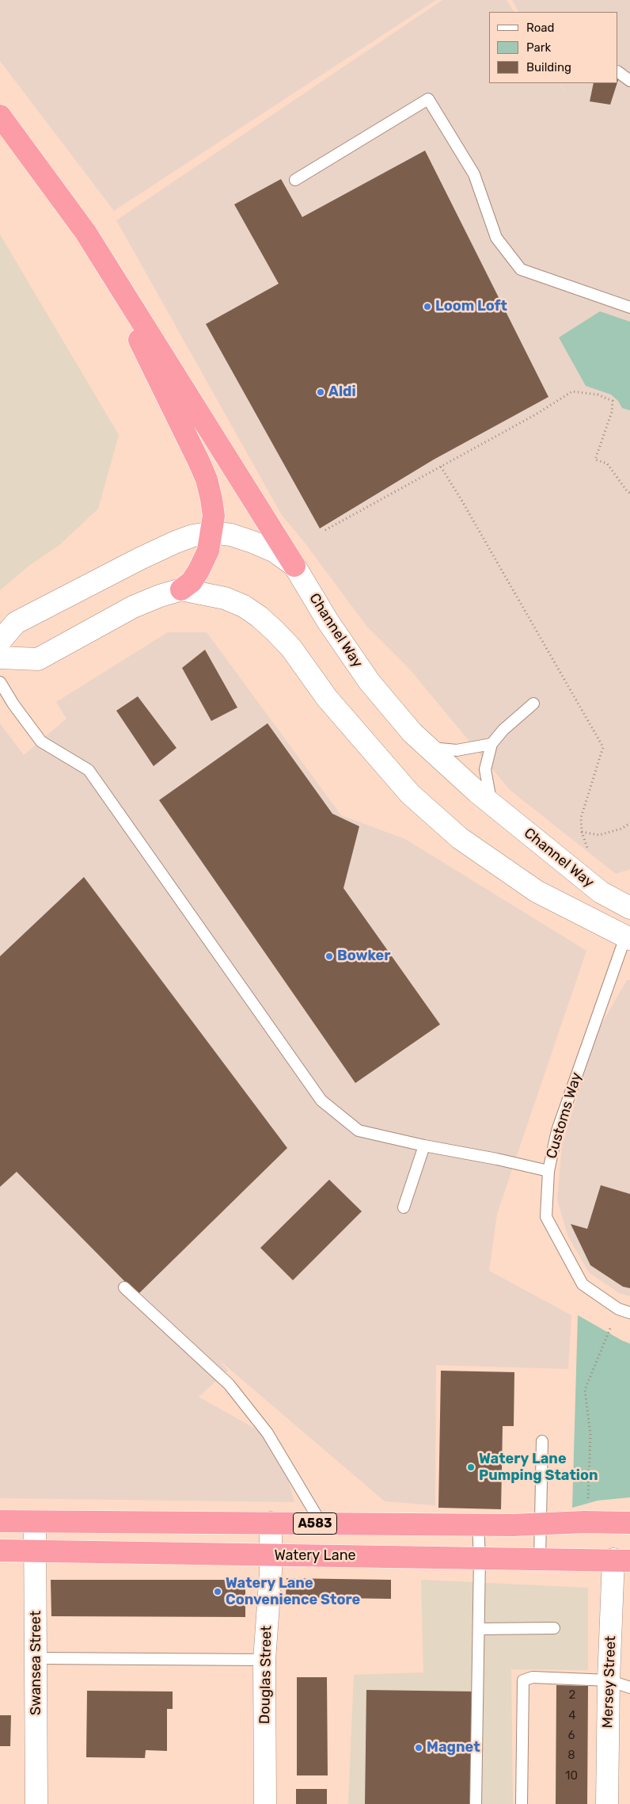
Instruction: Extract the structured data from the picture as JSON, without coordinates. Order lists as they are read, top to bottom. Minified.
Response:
{"streets":{"highway":["A583","Watery Lane"],"street":["Channel Way","Swansea Street","Douglas Street","Mersey Street"],"lane":["Customs Way"]},"crossings":[["A583","Swansea Street"],["A583","Douglas Street"],["Watery Lane","Swansea Street"],["Watery Lane","Douglas Street"],["Watery Lane","Mersey Street"]],"places":["Loom Loft","Aldi","Bowker","Watery Lane Pumping Station","Watery Lane Convenience Store","Magnet"],"house_numbers":["2","4","6","8","10"],"legend":["Road","Park","Building"]}
